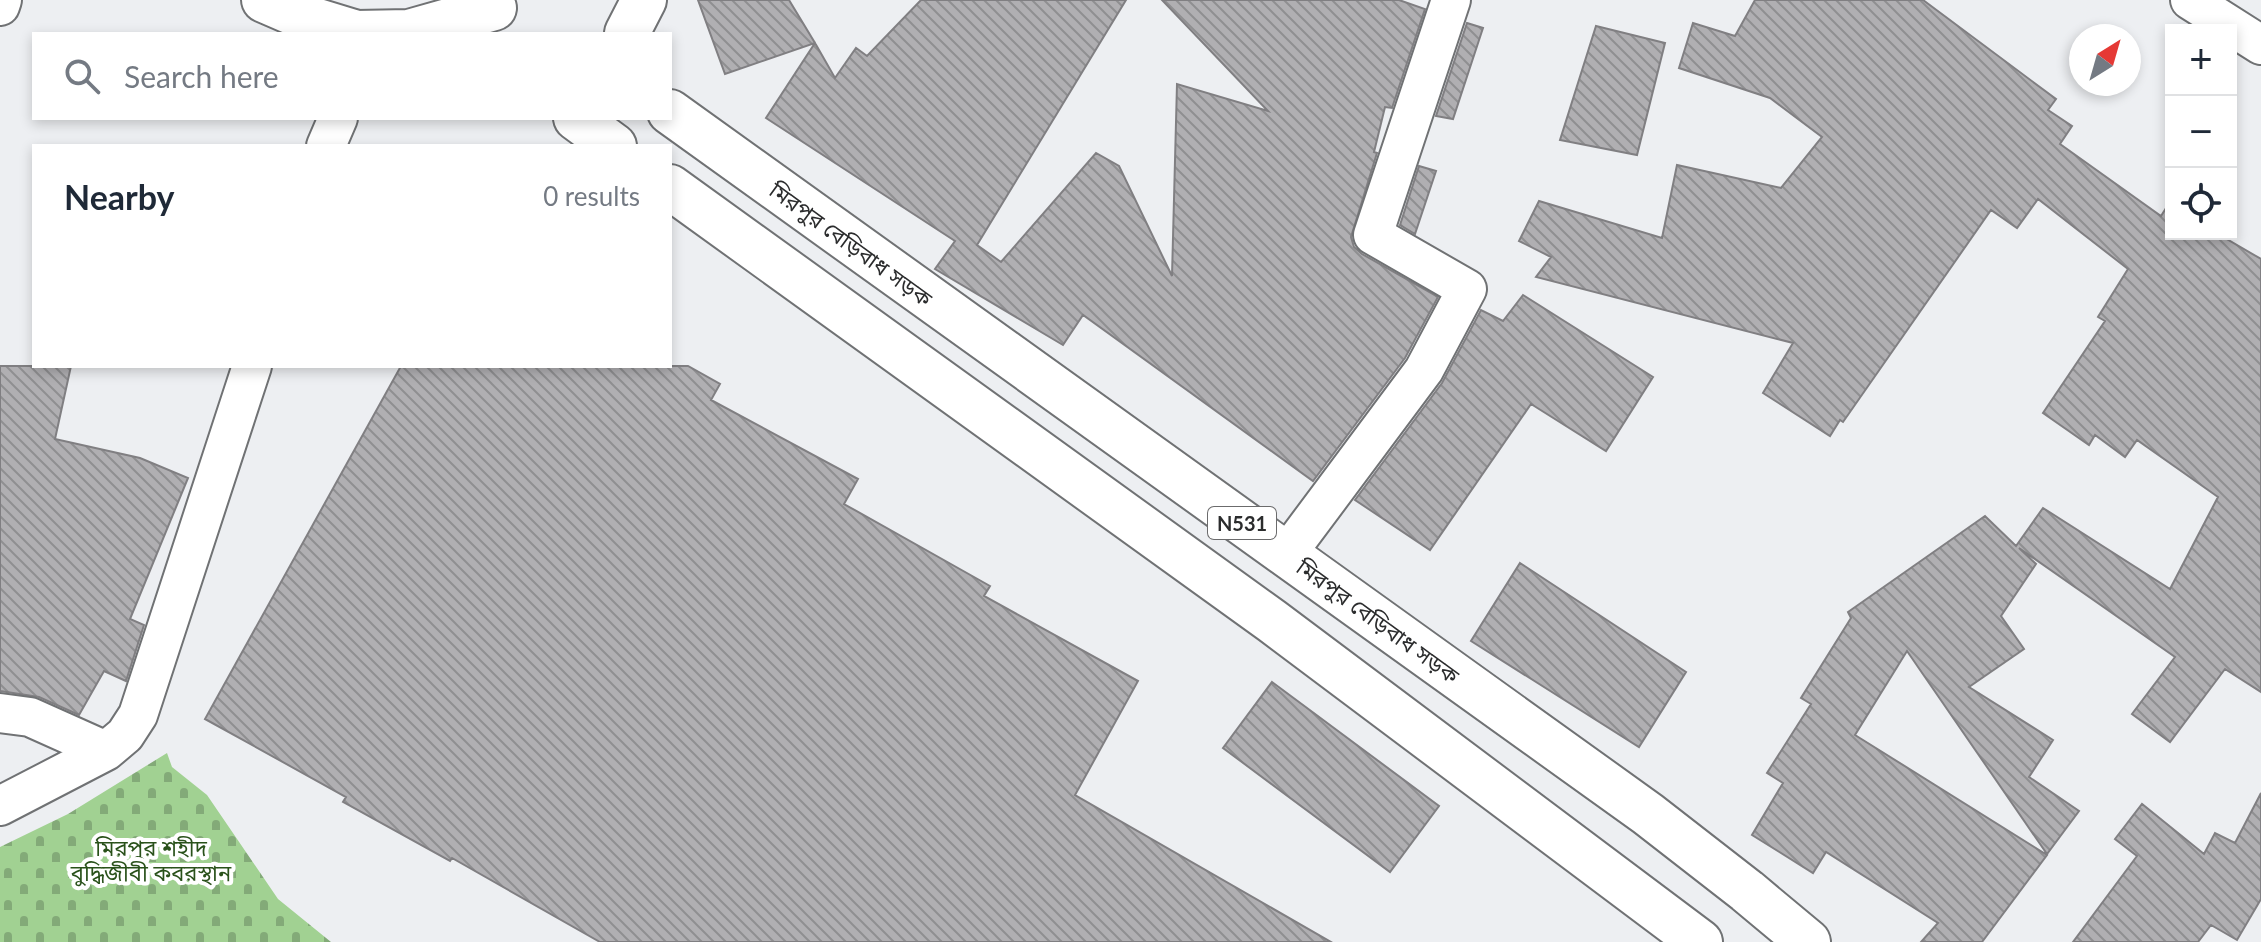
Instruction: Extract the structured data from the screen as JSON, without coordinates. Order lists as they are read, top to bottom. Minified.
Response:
{"streets":{"highway":["মিরপুর বেড়িবাধ সড়ক","N531"]},"parks":["মিরপুর শহীদ বুদ্ধিজীবী কবরস্থান"],"north":"top right","page":{"map_buttons":["+","−"],"search":"Search here","heading":["Nearby","0 results"]}}
